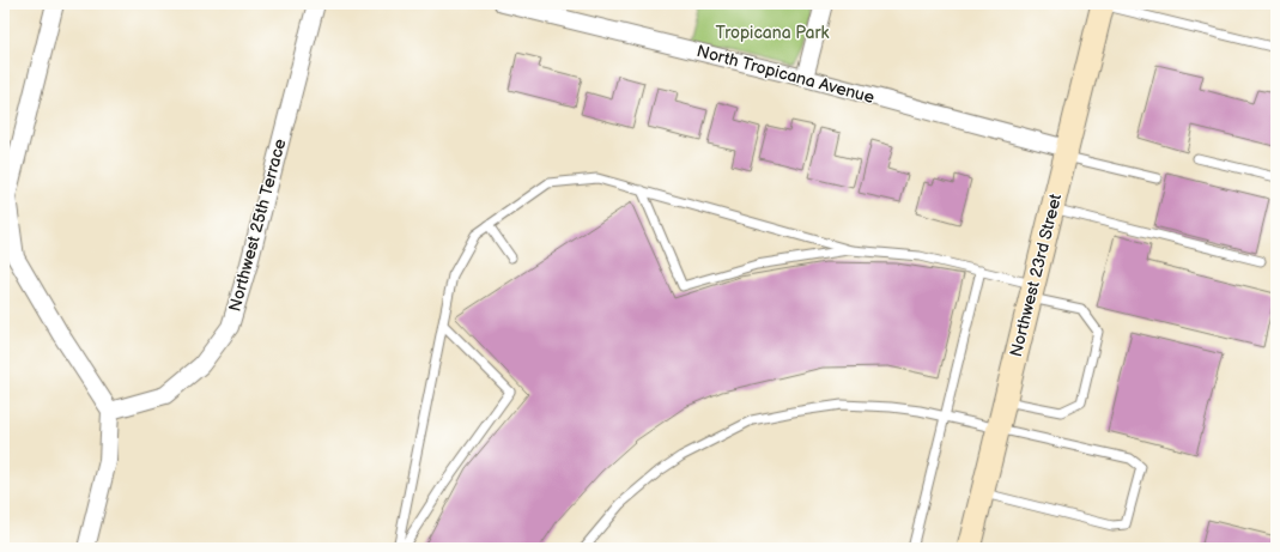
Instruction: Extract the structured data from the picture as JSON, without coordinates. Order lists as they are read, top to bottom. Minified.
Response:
{"streets":{"main road":["Northwest 23rd Street"],"street":["North Tropicana Avenue","Northwest 25th Terrace"]},"crossings":[["North Tropicana Avenue","Northwest 23rd Street"]],"parks":["Tropicana Park"]}
